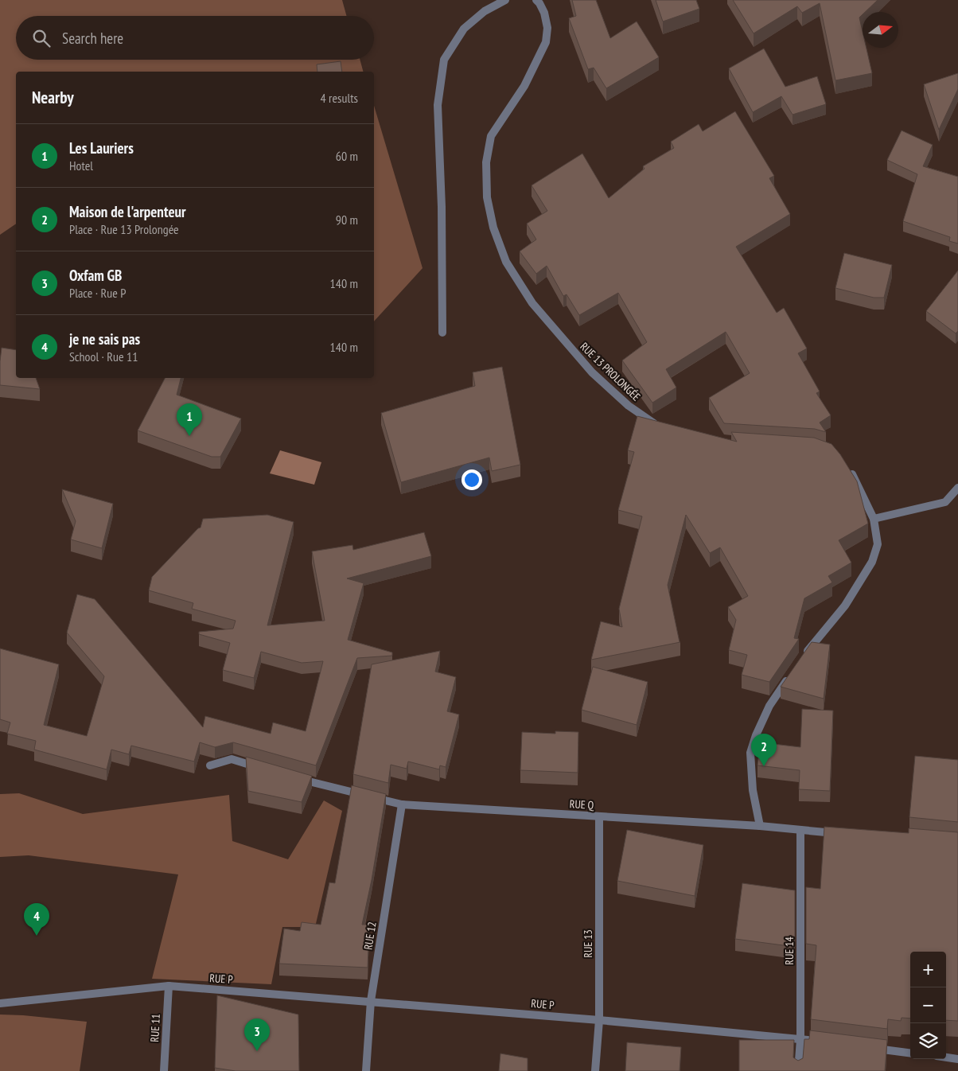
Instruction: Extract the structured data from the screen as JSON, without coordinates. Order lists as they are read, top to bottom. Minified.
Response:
{"streets":{"street":["RUE 13 PROLONGÉE","RUE Q","RUE 12","RUE 13","RUE 14","RUE P","RUE 11"]},"crossings":[["RUE Q","RUE 12"],["RUE Q","RUE 13"],["RUE Q","RUE 14"],["RUE 12","RUE P"],["RUE 13","RUE P"],["RUE 14","RUE P"],["RUE P","RUE 11"]],"north":"right","page":{"search":"Search here","heading":["Nearby","4 results"],"list":[{"mark":"1","name":"Les Lauriers","note":"Hotel","value":"60 m"},{"mark":"2","name":"Maison de l'arpenteur","note":"Place · Rue 13 Prolongée","value":"90 m"},{"mark":"3","name":"Oxfam GB","note":"Place · Rue P","value":"140 m"},{"mark":"4","name":"je ne sais pas","note":"School · Rue 11","value":"140 m"}],"pins":["1","2","4","3"],"map_buttons":["+","−"]}}
